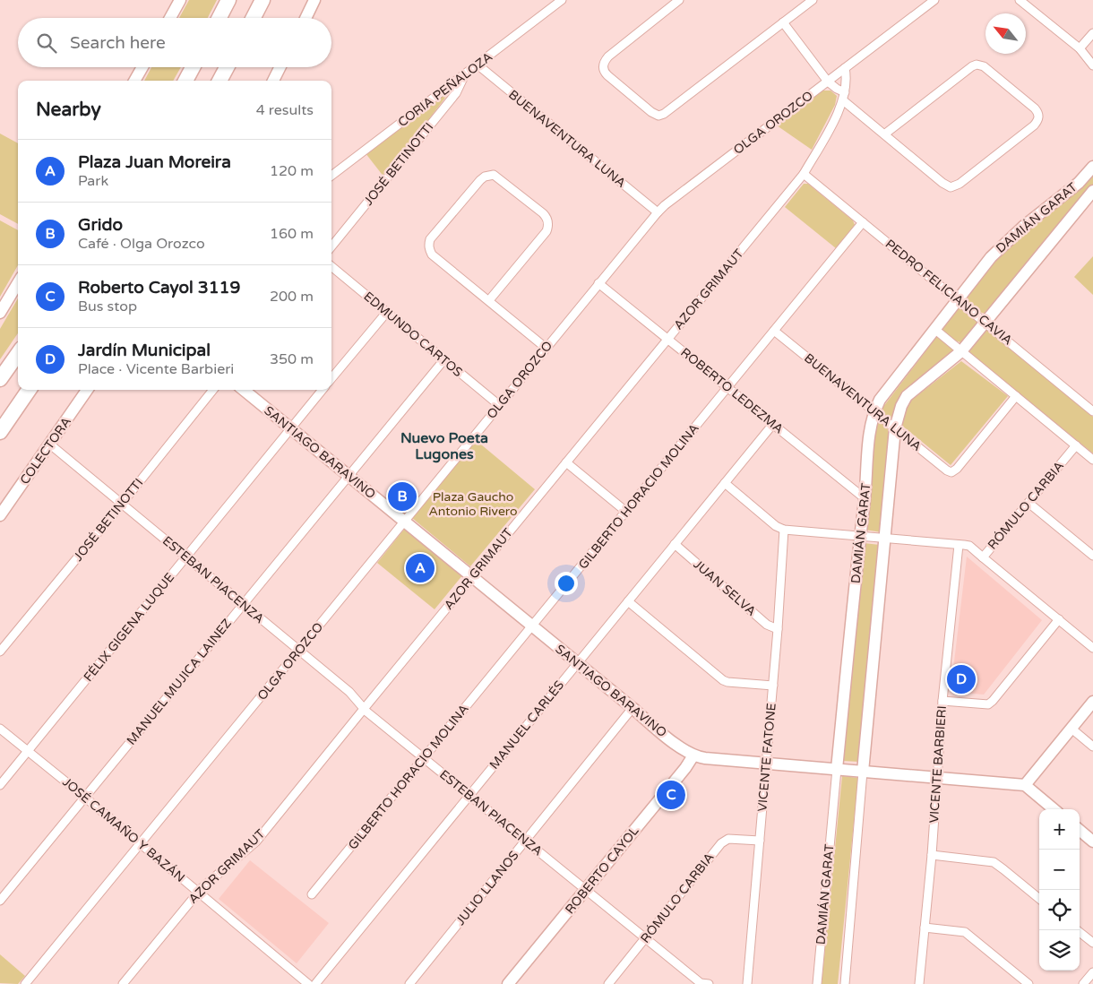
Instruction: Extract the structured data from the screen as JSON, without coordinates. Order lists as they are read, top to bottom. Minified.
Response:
{"streets":{"main road":["DAMIÁN GARAT","COLECTORA","SANTIAGO BARAVINO","ROBERTO CAYOL"],"street":["CORIA PEÑALOZA","OLGA OROZCO","BUENAVENTURA LUNA","JOSÉ BETINOTTI","AZOR GRIMAUT","PEDRO FELICIANO CAVIA","EDMUNDO CARTOS","ROBERTO LEDEZMA","GILBERTO HORACIO MOLINA","RÓMULO CARBIA","ESTEBAN PIACENZA","JUAN SELVA","FÉLIX GIGENA LUQUE","MANUEL MUJICA LAINEZ","MANUEL CARLÉS","VICENTE FATONE","VICENTE BARBIERI","JOSÉ CAMAÑO Y BAZÁN","JULIO LLANOS"]},"crossings":[["CORIA PEÑALOZA","BUENAVENTURA LUNA"],["CORIA PEÑALOZA","JOSÉ BETINOTTI"],["OLGA OROZCO","BUENAVENTURA LUNA"],["OLGA OROZCO","AZOR GRIMAUT"],["OLGA OROZCO","EDMUNDO CARTOS"],["OLGA OROZCO","ROBERTO LEDEZMA"],["OLGA OROZCO","SANTIAGO BARAVINO"],["OLGA OROZCO","ESTEBAN PIACENZA"],["OLGA OROZCO","JOSÉ CAMAÑO Y BAZÁN"],["BUENAVENTURA LUNA","DAMIÁN GARAT"],["BUENAVENTURA LUNA","GILBERTO HORACIO MOLINA"],["JOSÉ BETINOTTI","ESTEBAN PIACENZA"],["DAMIÁN GARAT","PEDRO FELICIANO CAVIA"],["DAMIÁN GARAT","ROBERTO LEDEZMA"],["DAMIÁN GARAT","SANTIAGO BARAVINO"],["DAMIÁN GARAT","RÓMULO CARBIA"],["AZOR GRIMAUT","PEDRO FELICIANO CAVIA"],["AZOR GRIMAUT","ROBERTO LEDEZMA"],["AZOR GRIMAUT","SANTIAGO BARAVINO"],["AZOR GRIMAUT","ESTEBAN PIACENZA"],["AZOR GRIMAUT","JOSÉ CAMAÑO Y BAZÁN"],["PEDRO FELICIANO CAVIA","GILBERTO HORACIO MOLINA"],["EDMUNDO CARTOS","MANUEL MUJICA LAINEZ"],["ROBERTO LEDEZMA","GILBERTO HORACIO MOLINA"],["ROBERTO LEDEZMA","MANUEL CARLÉS"],["COLECTORA","ESTEBAN PIACENZA"],["SANTIAGO BARAVINO","GILBERTO HORACIO MOLINA"],["SANTIAGO BARAVINO","FÉLIX GIGENA LUQUE"],["SANTIAGO BARAVINO","MANUEL MUJICA LAINEZ"],["SANTIAGO BARAVINO","MANUEL CARLÉS"],["SANTIAGO BARAVINO","VICENTE FATONE"],["SANTIAGO BARAVINO","VICENTE BARBIERI"],["SANTIAGO BARAVINO","ROBERTO CAYOL"],["SANTIAGO BARAVINO","JULIO LLANOS"],["GILBERTO HORACIO MOLINA","ESTEBAN PIACENZA"],["RÓMULO CARBIA","ESTEBAN PIACENZA"],["RÓMULO CARBIA","VICENTE FATONE"],["RÓMULO CARBIA","VICENTE BARBIERI"],["ESTEBAN PIACENZA","FÉLIX GIGENA LUQUE"],["ESTEBAN PIACENZA","MANUEL MUJICA LAINEZ"],["ESTEBAN PIACENZA","MANUEL CARLÉS"],["ESTEBAN PIACENZA","ROBERTO CAYOL"],["ESTEBAN PIACENZA","JULIO LLANOS"],["JUAN SELVA","MANUEL CARLÉS"],["JUAN SELVA","VICENTE FATONE"],["FÉLIX GIGENA LUQUE","JOSÉ CAMAÑO Y BAZÁN"],["MANUEL MUJICA LAINEZ","JOSÉ CAMAÑO Y BAZÁN"]],"districts":["Nuevo Poeta Lugones"],"parks":["Plaza Gaucho Antonio Rivero"],"north":"top left","page":{"search":"Search here","heading":["Nearby","4 results"],"list":[{"mark":"A","name":"Plaza Juan Moreira","note":"Park","value":"120 m"},{"mark":"B","name":"Grido","note":"Café · Olga Orozco","value":"160 m"},{"mark":"C","name":"Roberto Cayol 3119","note":"Bus stop","value":"200 m"},{"mark":"D","name":"Jardín Municipal","note":"Place · Vicente Barbieri","value":"350 m"}],"pins":["B","A","D","C"],"map_buttons":["+","−"]}}
